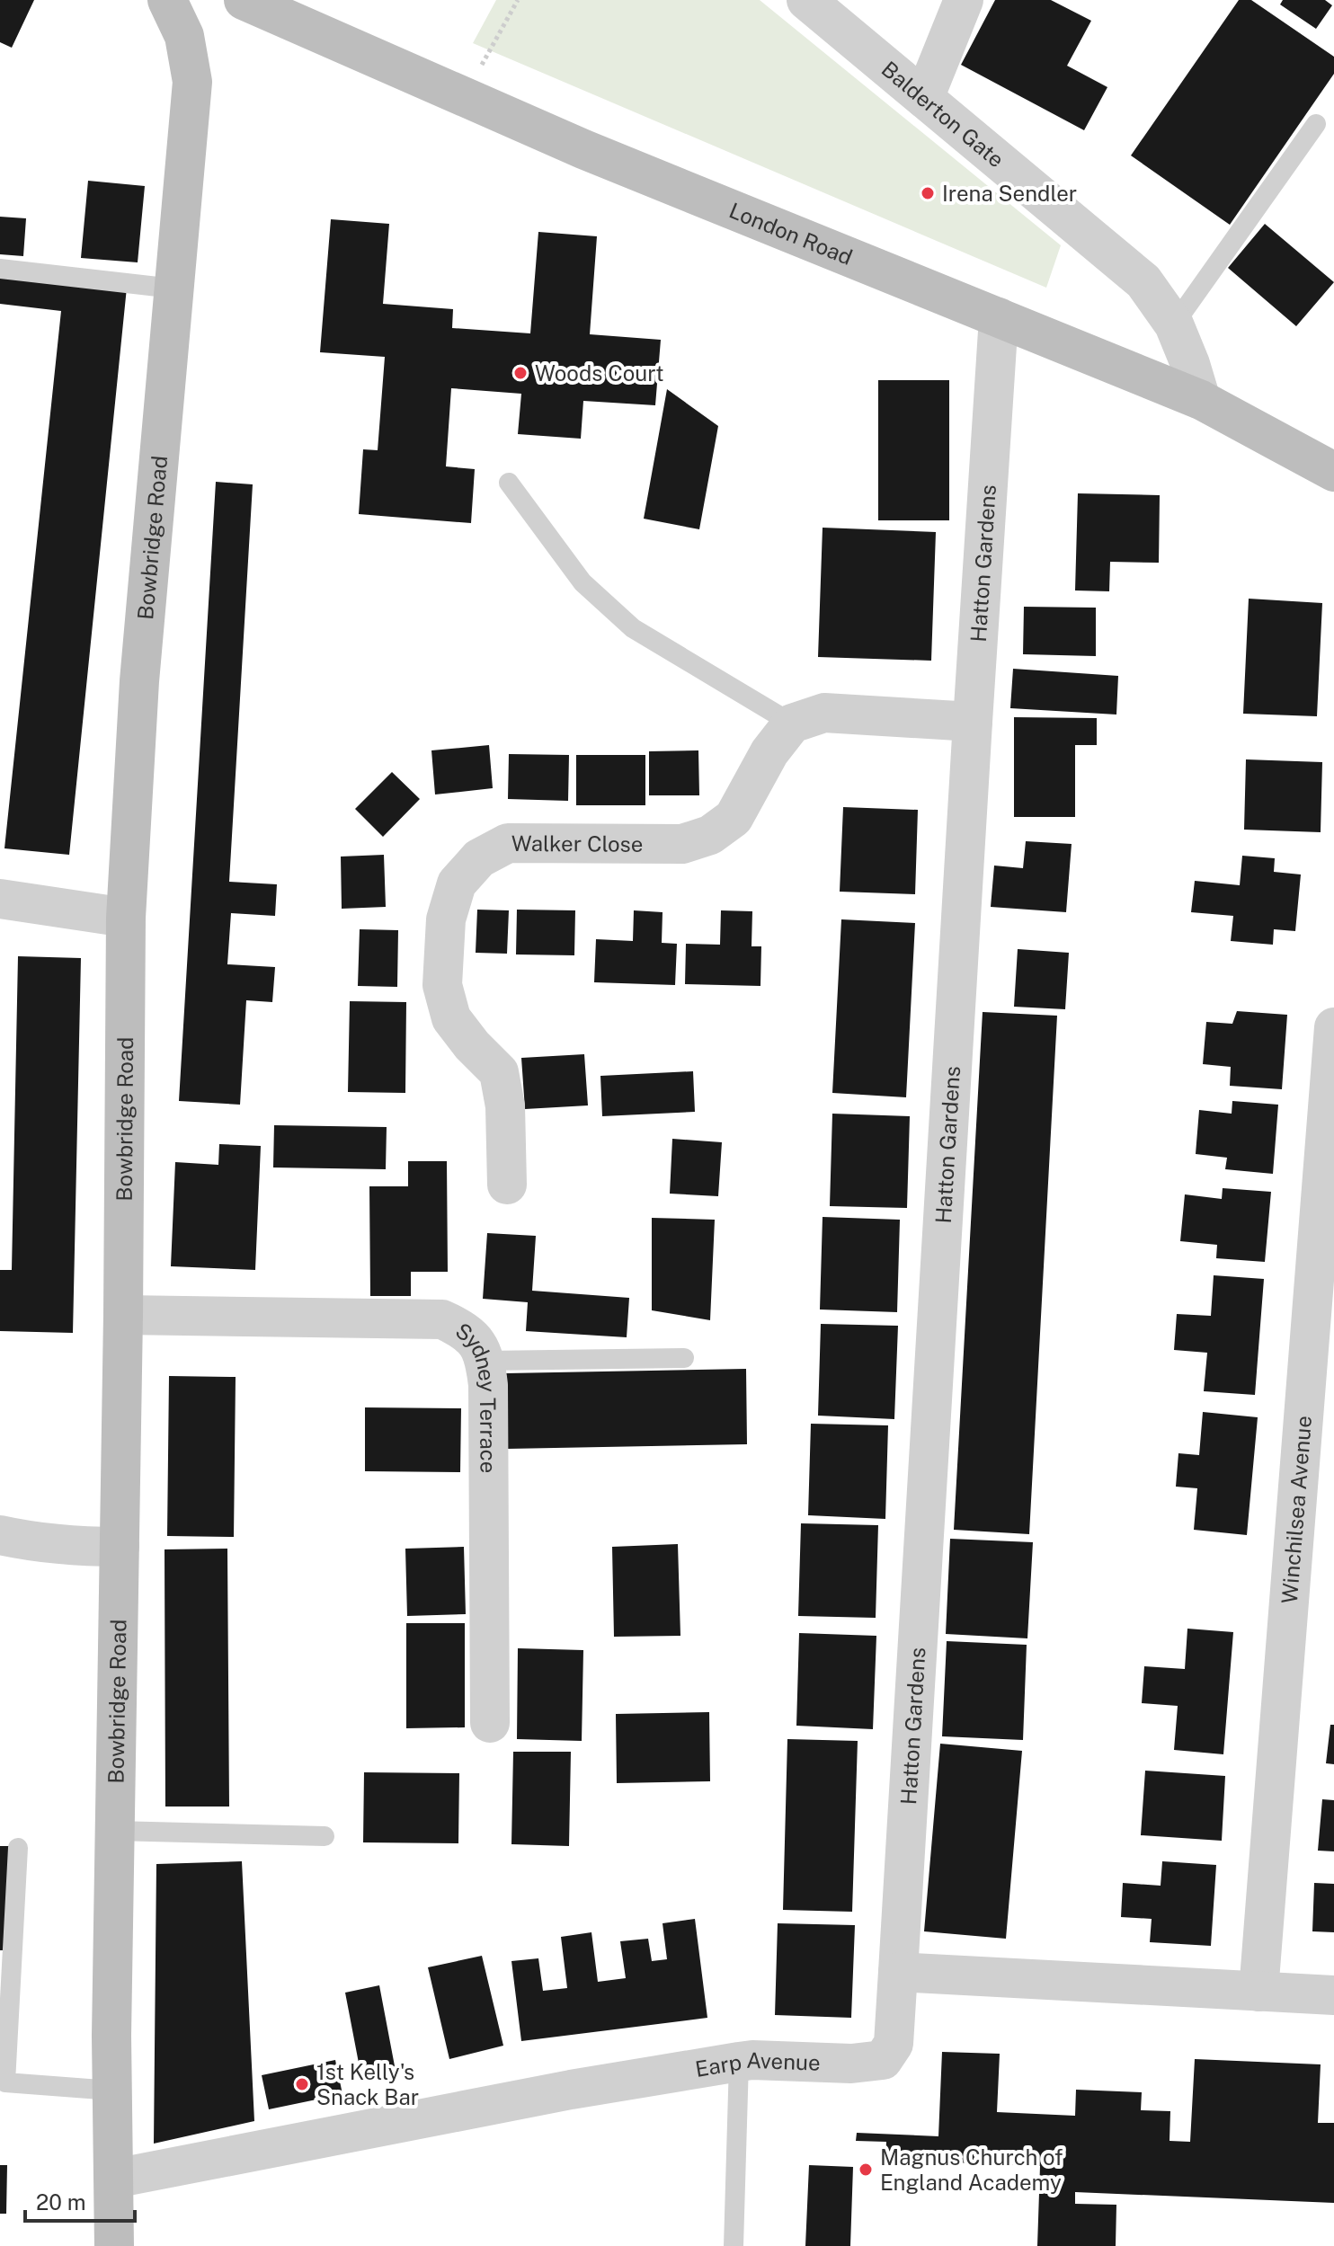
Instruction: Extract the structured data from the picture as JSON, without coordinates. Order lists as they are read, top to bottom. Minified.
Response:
{"streets":{"street":["Balderton Gate","London Road","Bowbridge Road","Hatton Gardens","Walker Close","Sydney Terrace","Winchilsea Avenue","Earp Avenue"]},"crossings":[["Balderton Gate","London Road"],["London Road","Hatton Gardens"],["Bowbridge Road","Sydney Terrace"],["Bowbridge Road","Earp Avenue"],["Hatton Gardens","Earp Avenue"]],"places":["Irena Sendler","Woods Court","1st Kelly's Snack Bar","Magnus Church of England Academy"],"scale_bar":"20 m"}
